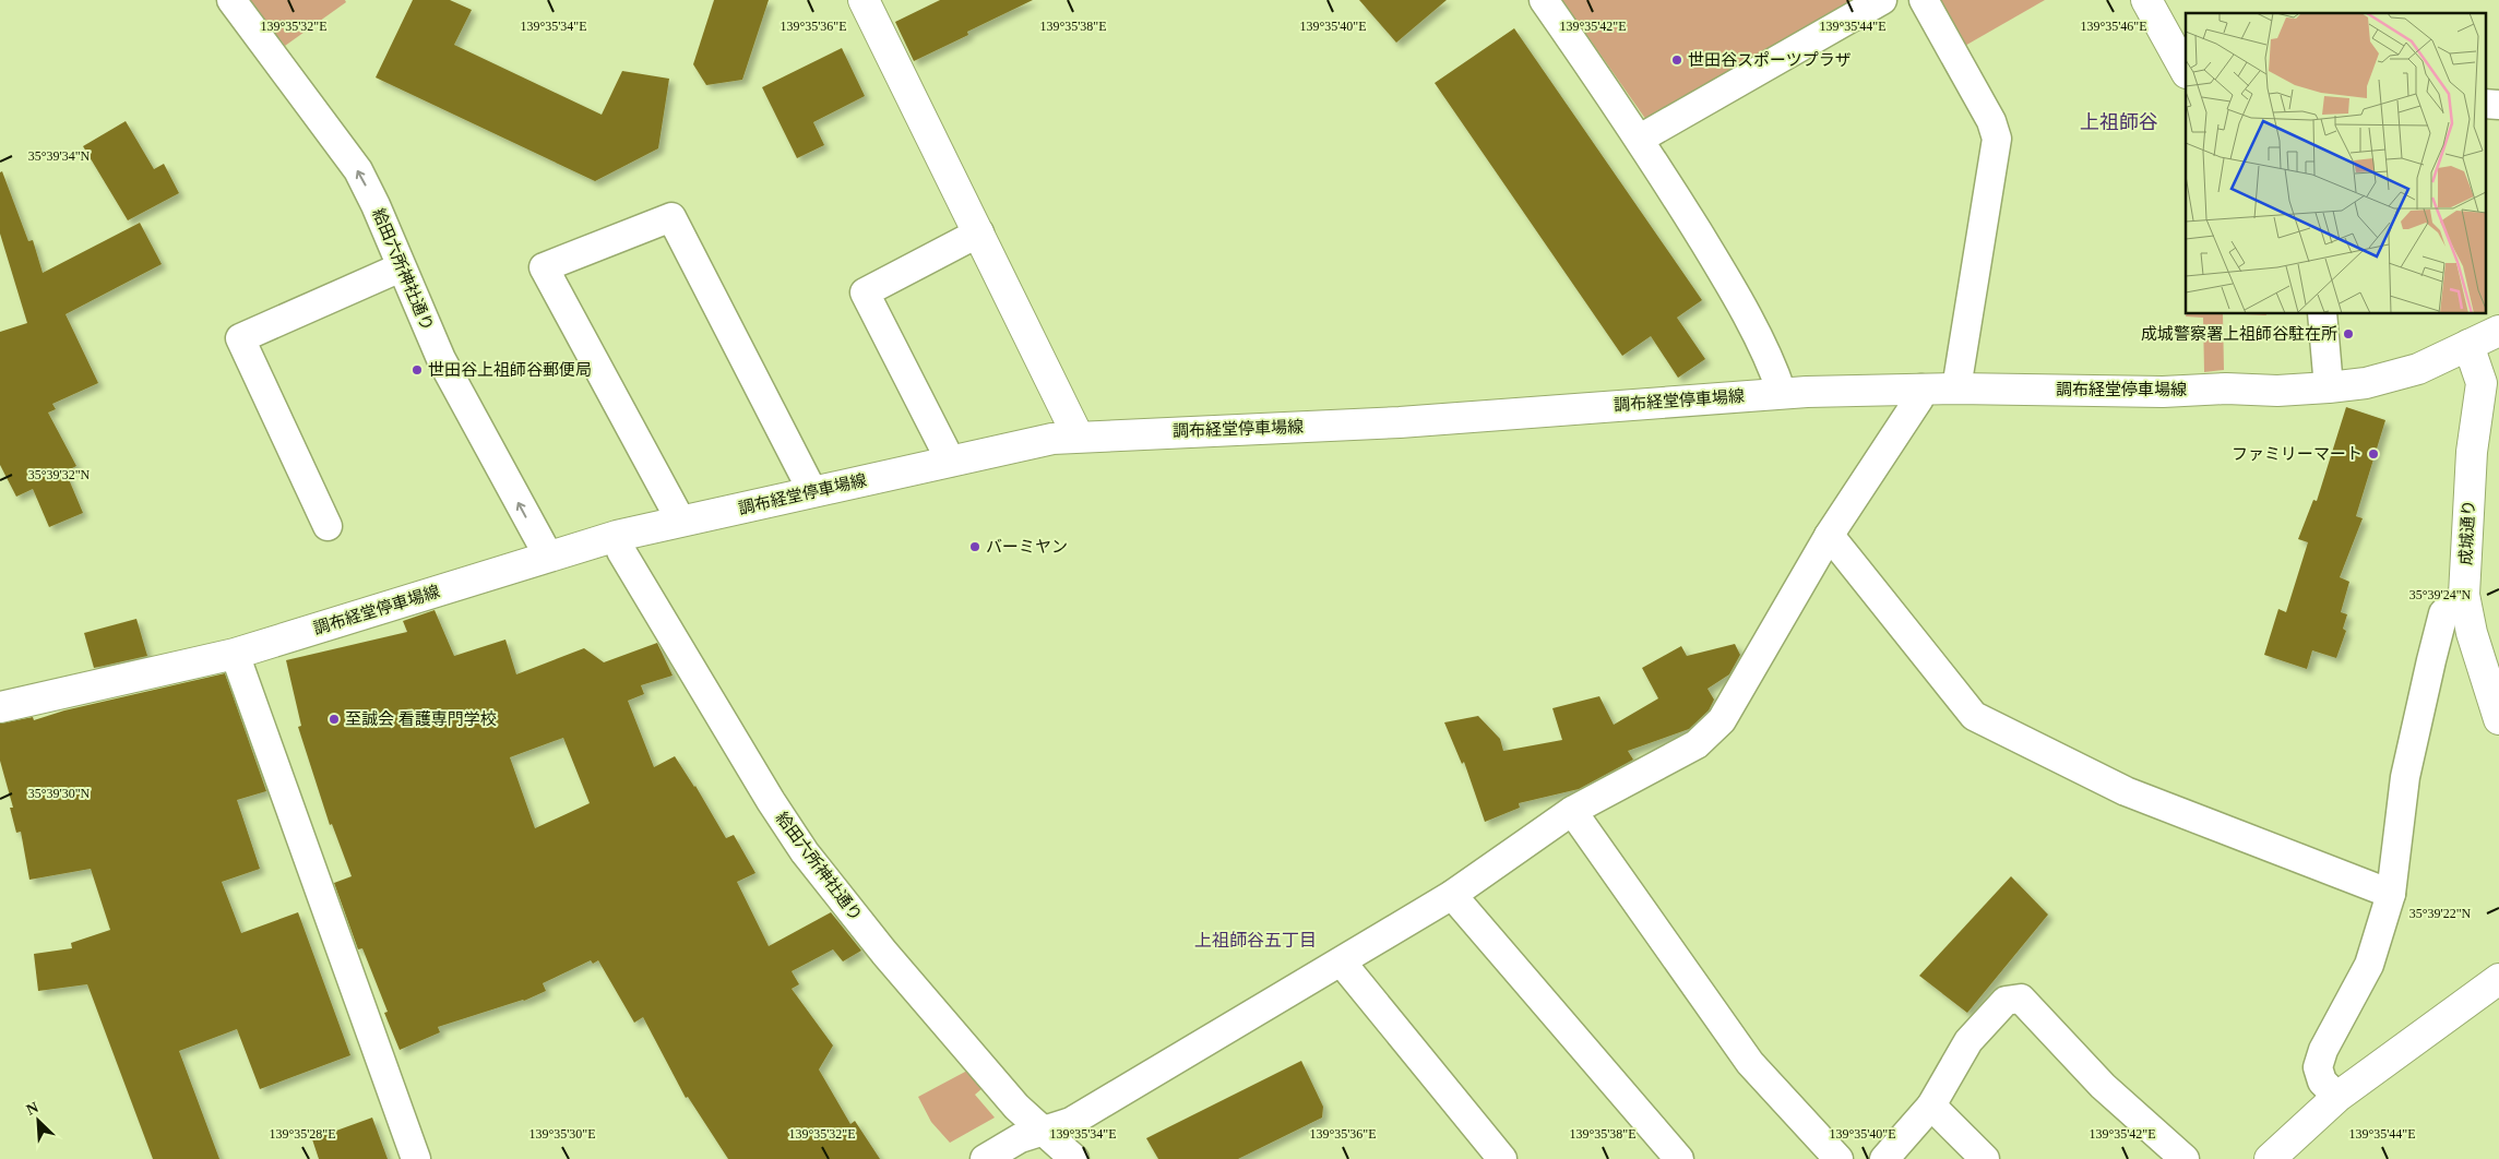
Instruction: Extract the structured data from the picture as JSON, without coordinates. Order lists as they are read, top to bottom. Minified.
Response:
{"streets":{"main road":["調布経堂停車場線","成城通り"],"street":["給田六所神社通り"]},"crossings":[["給田六所神社通り","調布経堂停車場線"],["調布経堂停車場線","成城通り"]],"one_way":["給田六所神社通り"],"districts":["上祖師谷","上祖師谷五丁目"],"places":["世田谷スポーツプラザ","成城警察署上祖師谷駐在所","世田谷上祖師谷郵便局","ファミリーマート","バーミヤン","至誠会 看護専門学校"],"north":"top left","coordinates":["139°35'32\"E","139°35'34\"E","139°35'36\"E","139°35'38\"E","139°35'40\"E","139°35'42\"E","139°35'44\"E","139°35'46\"E","35°39'34\"N","35°39'32\"N","35°39'24\"N","35°39'30\"N","35°39'22\"N","139°35'28\"E","139°35'30\"E"]}
